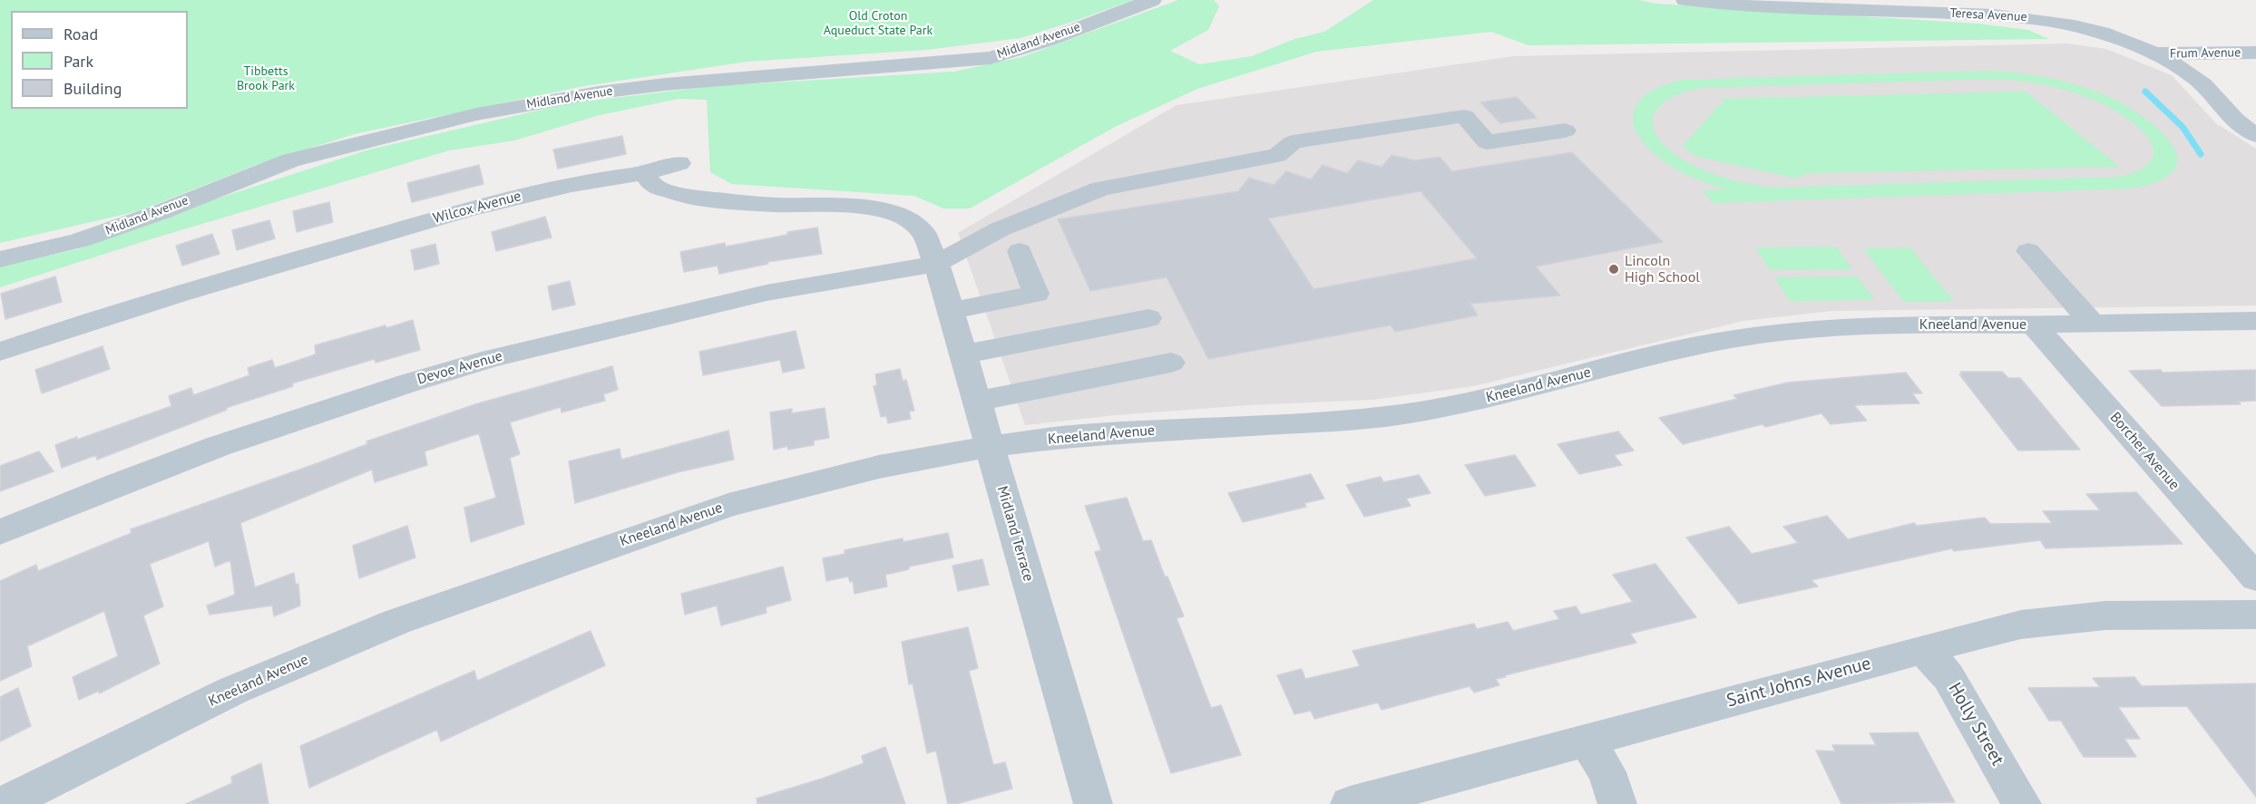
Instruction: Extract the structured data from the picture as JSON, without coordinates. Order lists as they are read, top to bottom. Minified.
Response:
{"streets":{"street":["Teresa Avenue","Midland Avenue","Frum Avenue","Wilcox Avenue","Kneeland Avenue","Devoe Avenue","Borcher Avenue","Midland Terrace","Saint Johns Avenue","Holly Street"]},"crossings":[["Teresa Avenue","Frum Avenue"],["Kneeland Avenue","Borcher Avenue"],["Kneeland Avenue","Midland Terrace"],["Devoe Avenue","Midland Terrace"],["Saint Johns Avenue","Holly Street"]],"parks":["Old Croton Aqueduct State Park","Tibbetts Brook Park"],"places":["Lincoln High School"],"legend":["Road","Park","Building"]}
